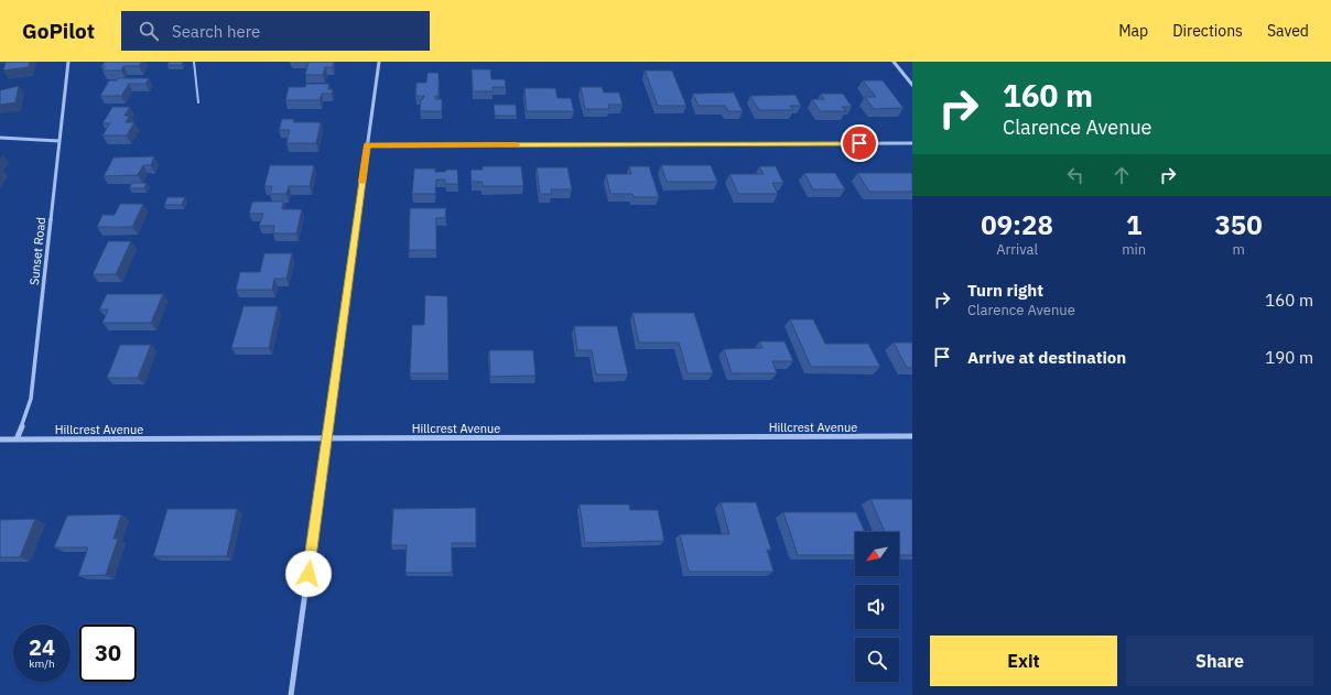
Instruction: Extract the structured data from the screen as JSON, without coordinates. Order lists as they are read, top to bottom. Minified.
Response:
{"streets":{"street":["Sunset Road","Hillcrest Avenue"]},"crossings":[["Sunset Road","Hillcrest Avenue"]],"north":"bottom left","page":{"header":"GoPilot","search":"Search here","nav":["Map","Directions","Saved"],"turn":["160 m","Clarence Avenue"],"eta":["09:28","Arrival","1","min","350","m"],"list":[{"name":"Turn right","note":"Clarence Avenue","value":"160 m"},{"name":"Arrive at destination","value":"190 m"}],"speed":"24 km/h","limit":"30","buttons":["Exit","Share"]}}
